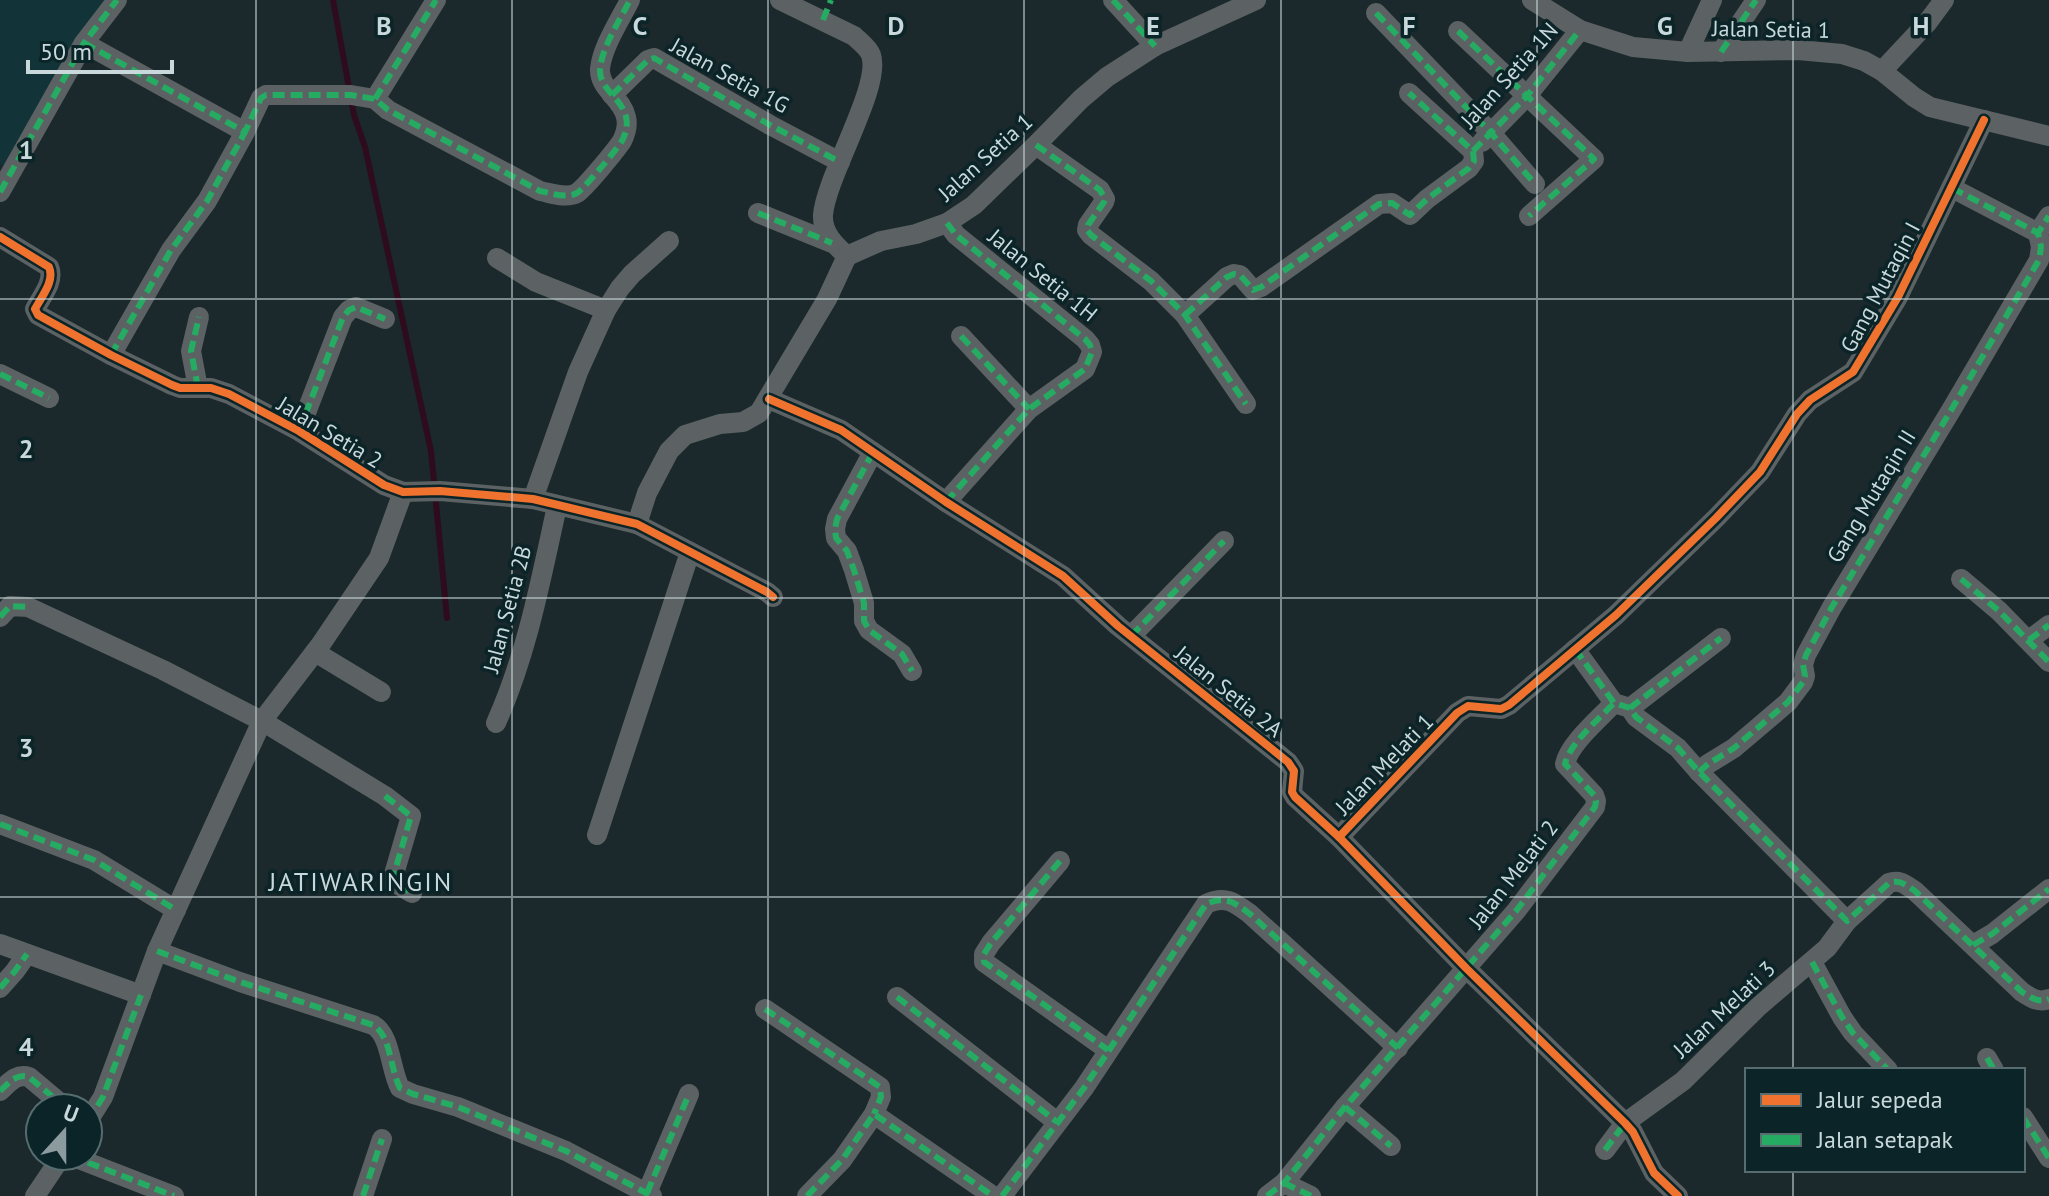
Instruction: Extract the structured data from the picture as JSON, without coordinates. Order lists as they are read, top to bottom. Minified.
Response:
{"streets":{"street":["Jalan Setia 1","Jalan Setia 1G","Jalan Setia 1N","Jalan Setia 1H","Gang Mutaqin I","Jalan Setia 2","Gang Mutaqin II","Jalan Setia 2B","Jalan Setia 2A","Jalan Melati 1","Jalan Melati 2","Jalan Melati 3"]},"crossings":[["Jalan Setia 1","Jalan Setia 1N"],["Jalan Setia 1","Jalan Setia 1H"],["Jalan Setia 1","Gang Mutaqin I"],["Jalan Setia 1H","Jalan Setia 2A"],["Gang Mutaqin I","Jalan Melati 1"],["Jalan Setia 2","Jalan Setia 2B"],["Jalan Setia 2A","Jalan Melati 1"],["Jalan Setia 2A","Jalan Melati 2"],["Jalan Setia 2A","Jalan Melati 3"]],"districts":["JATIWARINGIN"],"legend":["Jalur sepeda","Jalan setapak"],"scale_bar":"50 m","north":"top","grid":{"columns":["B","C","D","E","F","G","H"],"rows":["1","2","3","4"]}}
